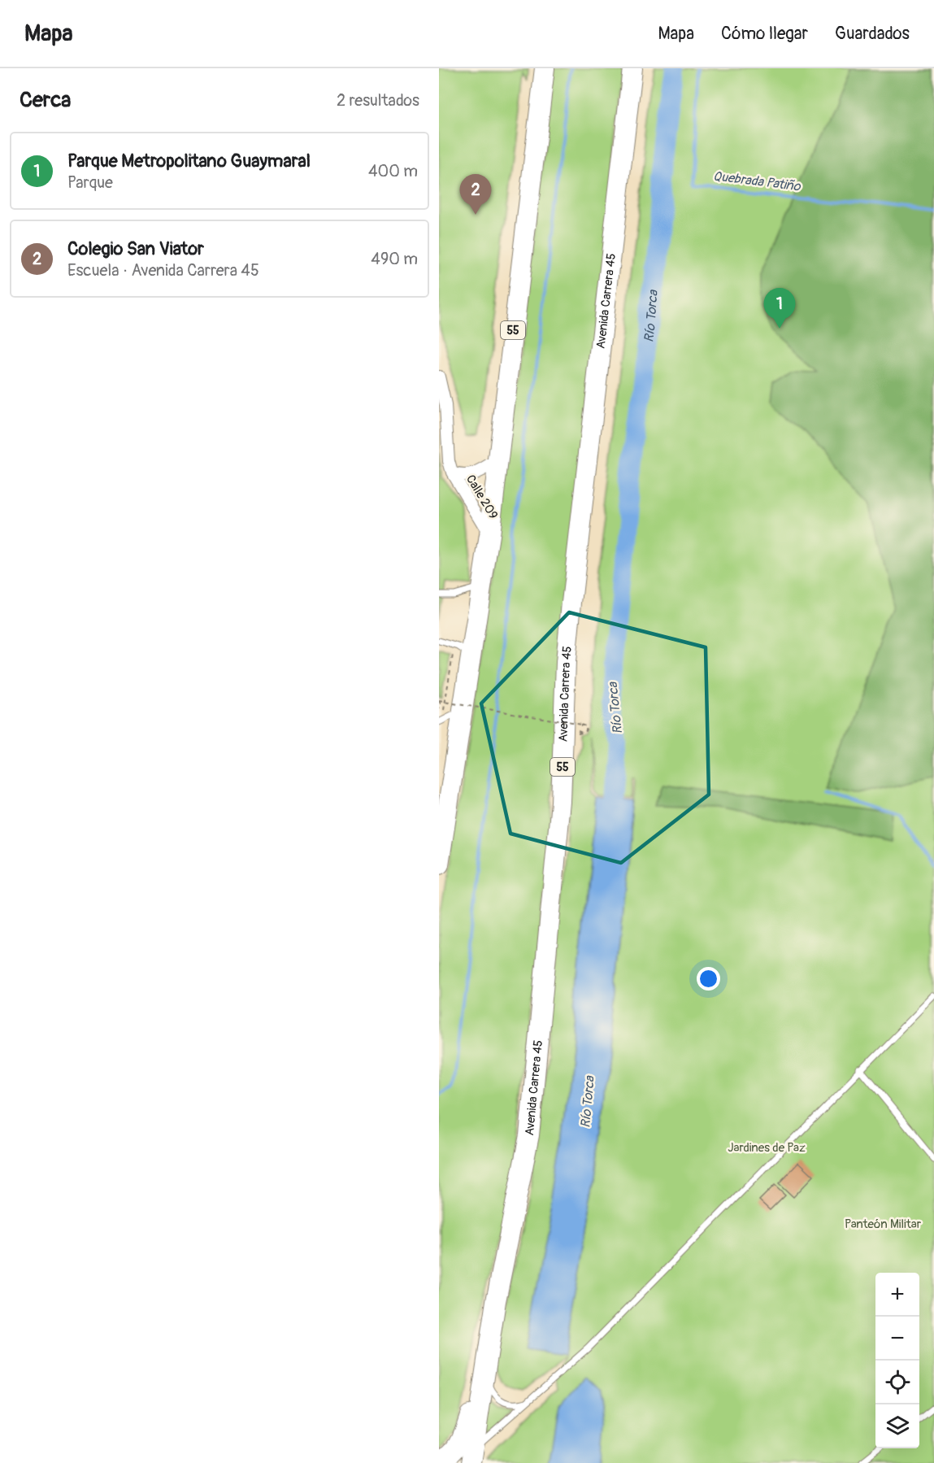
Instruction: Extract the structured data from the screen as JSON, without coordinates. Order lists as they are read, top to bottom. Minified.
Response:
{"streets":{"highway":["Avenida Carrera 45","55"],"street":["Calle 209"]},"crossings":[["55","Calle 209"]],"water":["Quebrada Patiño","Río Torca"],"parks":["Jardines de Paz","Panteón Militar"],"page":{"header":"Mapa","nav":["Mapa","Cómo llegar","Guardados"],"heading":["Cerca","2 resultados"],"list":[{"mark":"1","name":"Parque Metropolitano Guaymaral","note":"Parque","value":"400 m"},{"mark":"2","name":"Colegio San Viator","note":"Escuela · Avenida Carrera 45","value":"490 m"}],"pins":["2","1"],"map_buttons":["+","−"]}}
